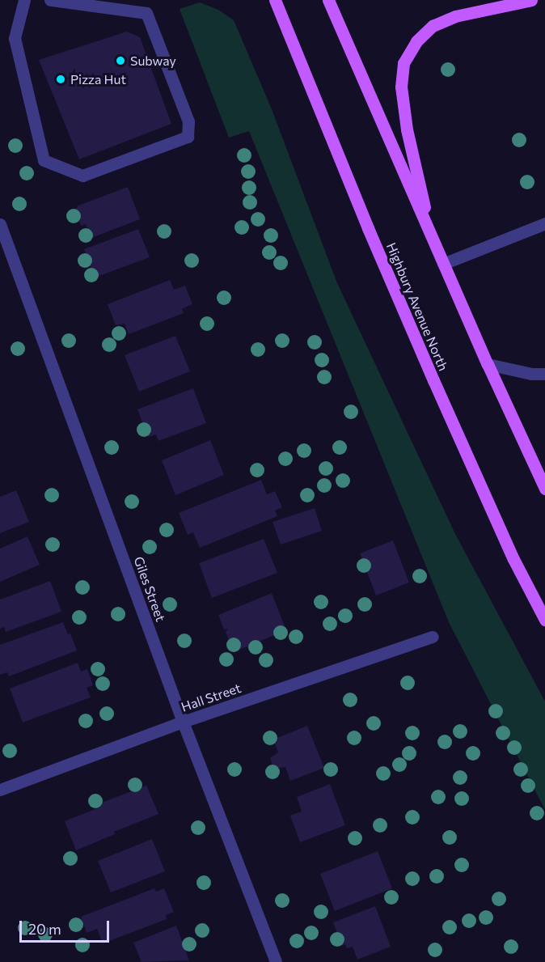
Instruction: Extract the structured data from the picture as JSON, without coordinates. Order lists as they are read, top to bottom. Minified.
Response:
{"streets":{"main road":["Highbury Avenue North"],"street":["Giles Street","Hall Street"]},"crossings":[["Giles Street","Hall Street"]],"places":["Subway","Pizza Hut"],"scale_bar":"20 m"}
